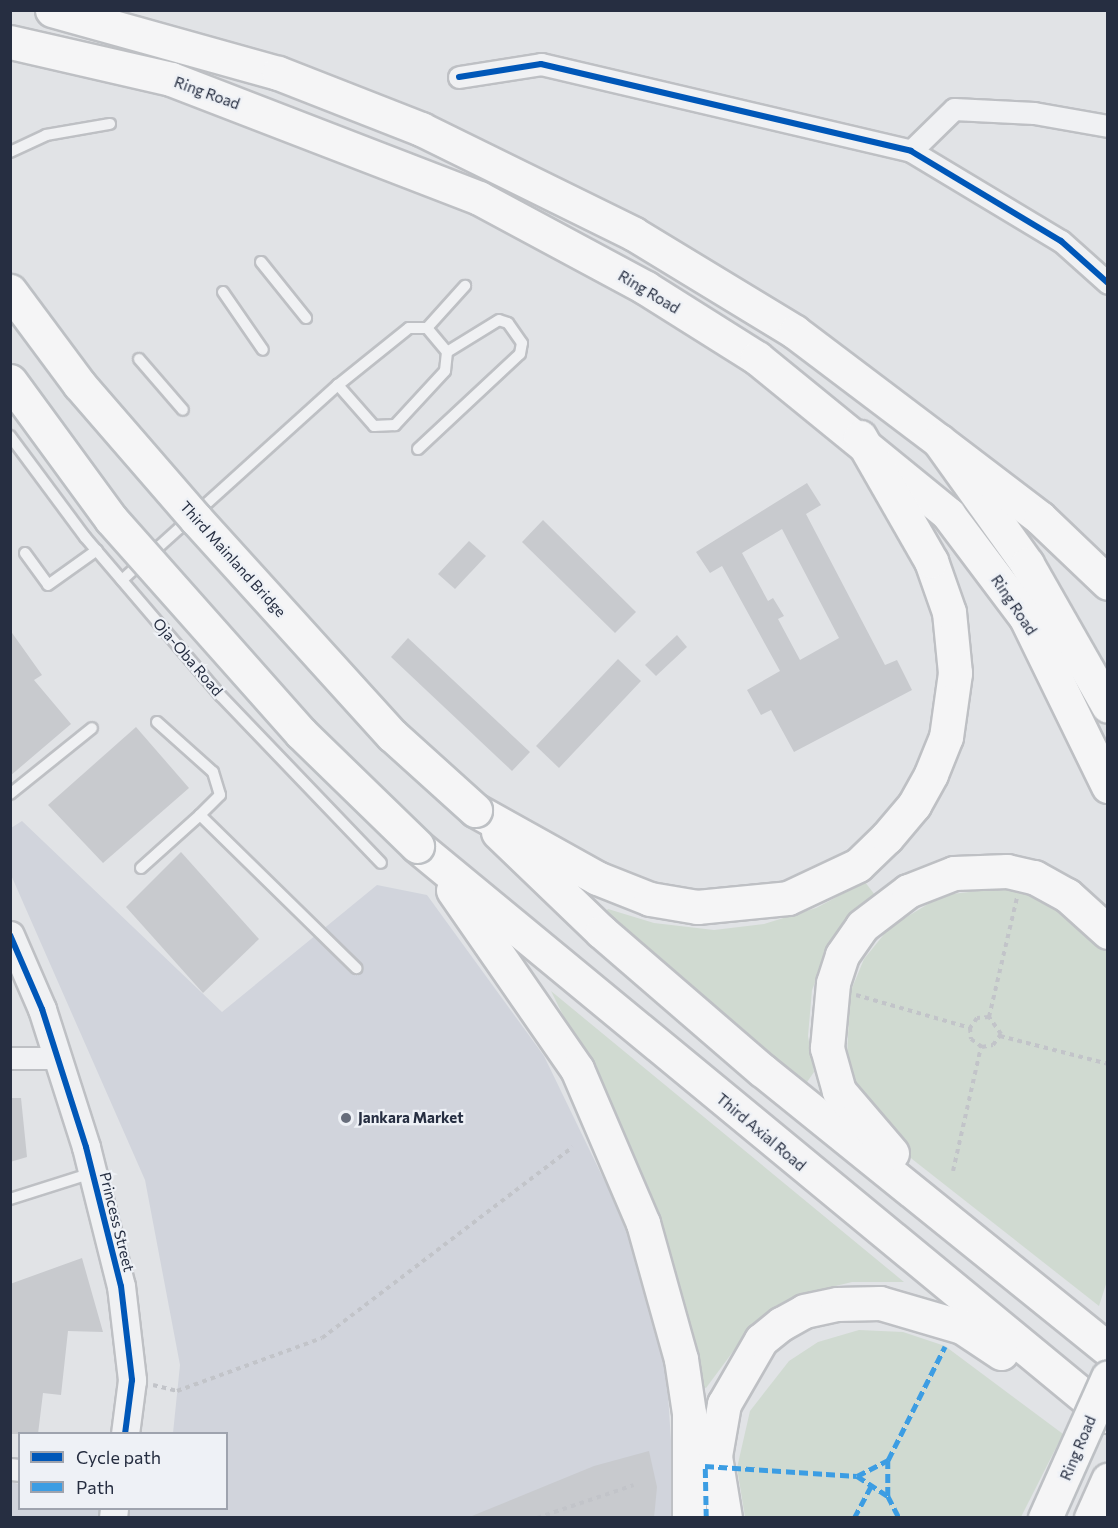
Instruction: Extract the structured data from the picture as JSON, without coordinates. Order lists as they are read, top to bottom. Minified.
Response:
{"streets":{"main road":["Ring Road","Third Mainland Bridge","Third Axial Road"],"street":["Princess Street"],"lane":["Oja-Oba Road"]},"places":["Jankara Market"],"legend":["Cycle path","Path"]}
